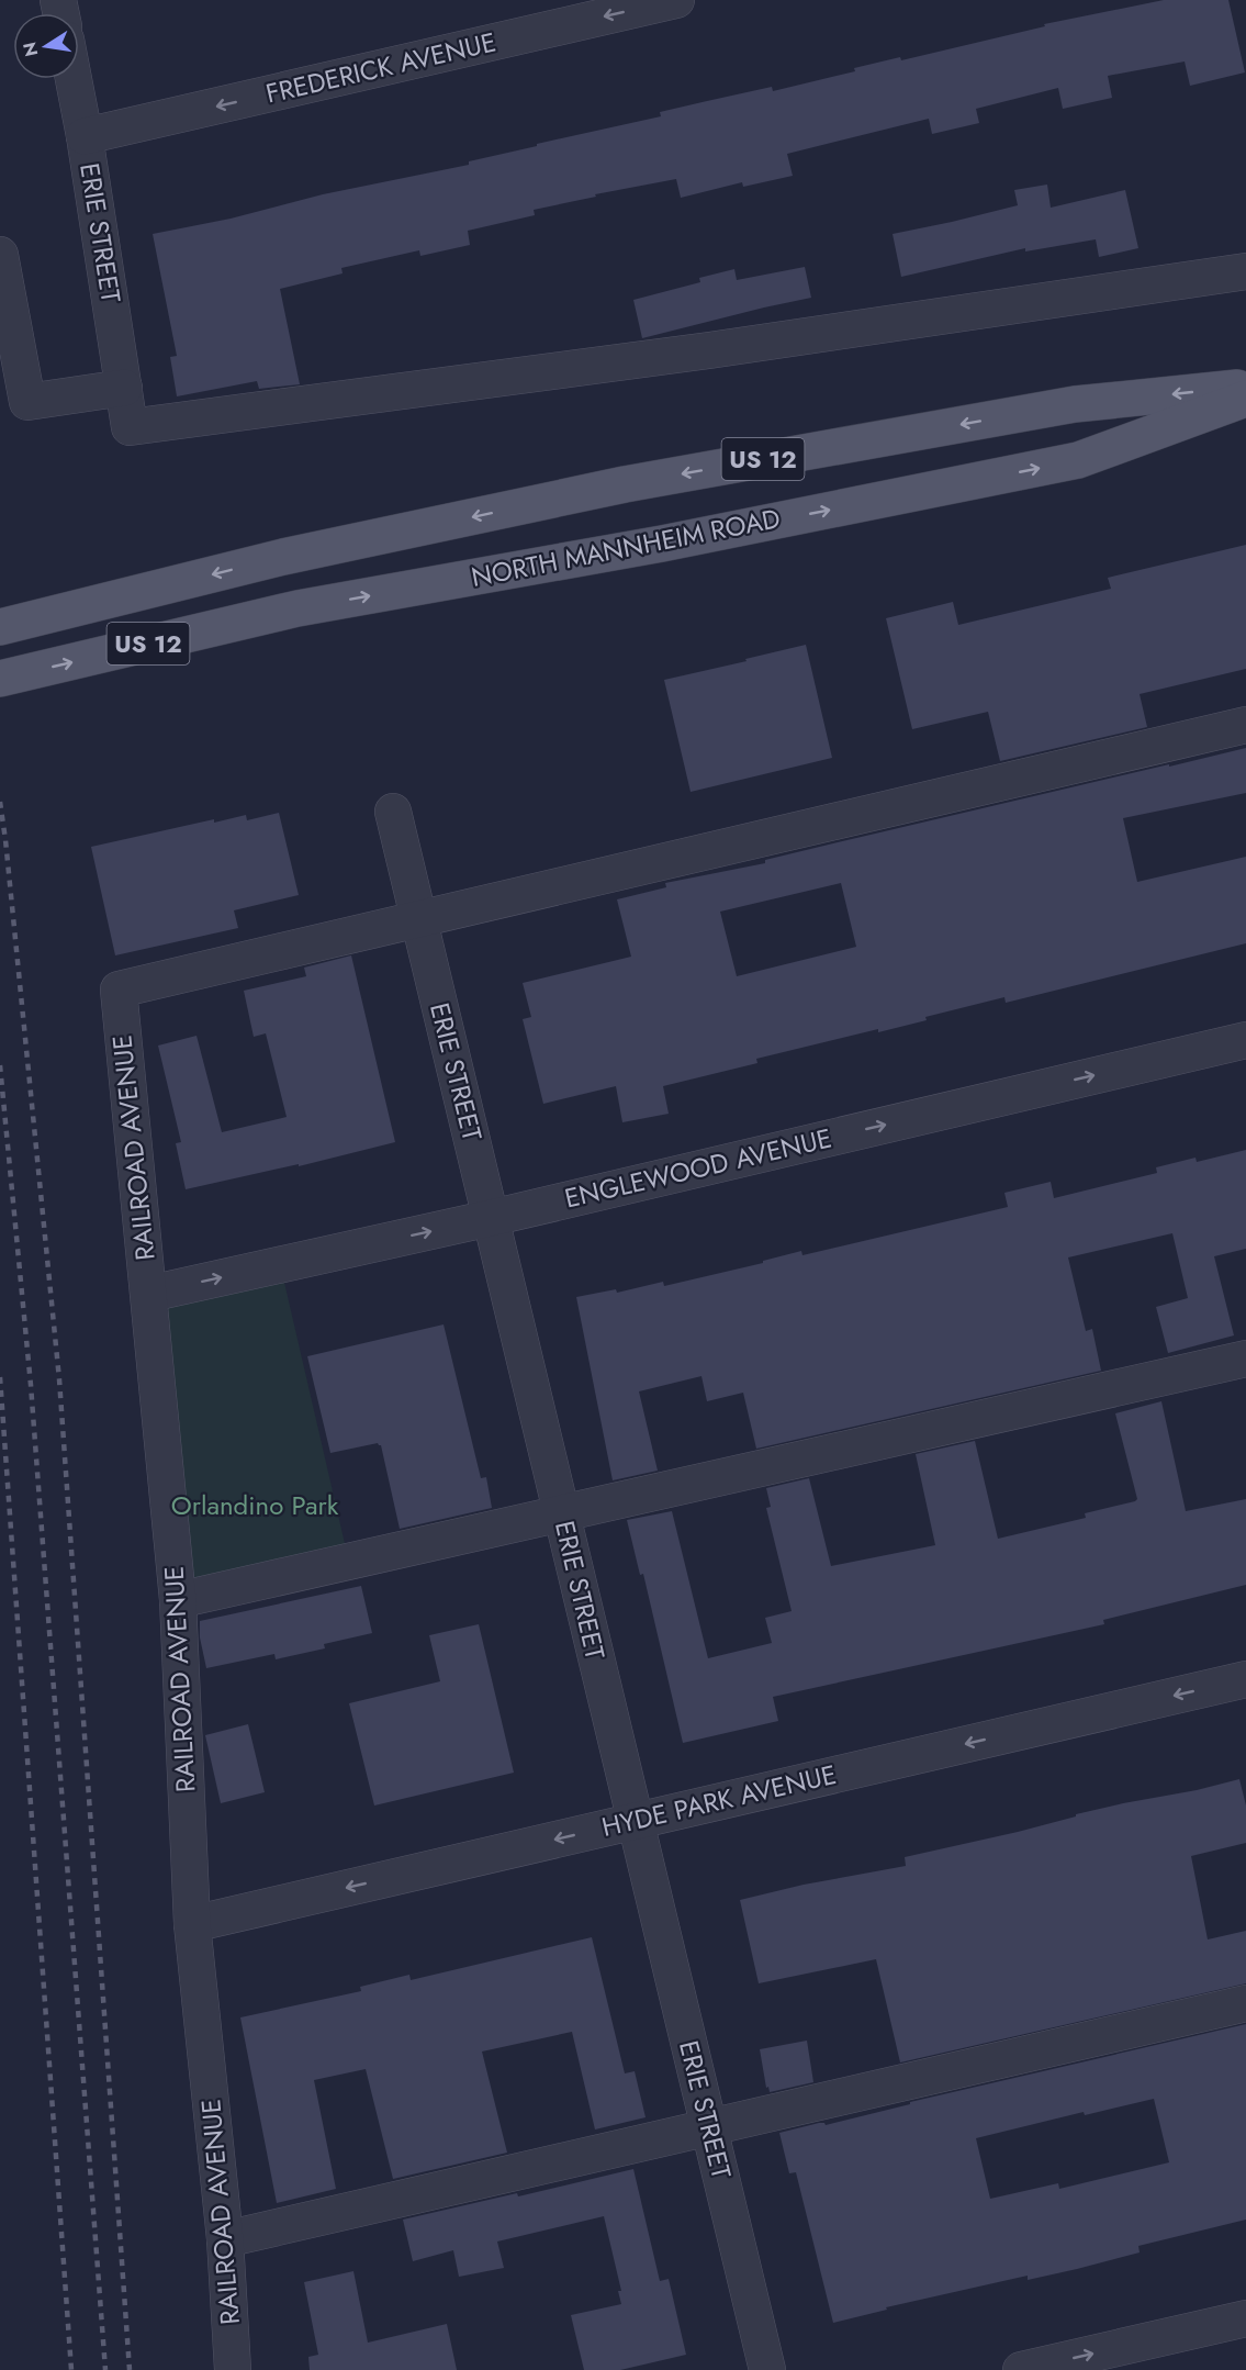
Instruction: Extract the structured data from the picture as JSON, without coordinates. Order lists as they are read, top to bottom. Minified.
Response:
{"streets":{"main road":["US 12","NORTH MANNHEIM ROAD"],"street":["FREDERICK AVENUE","ERIE STREET","RAILROAD AVENUE","ENGLEWOOD AVENUE","HYDE PARK AVENUE"]},"crossings":[["FREDERICK AVENUE","ERIE STREET"],["ERIE STREET","RAILROAD AVENUE"],["ERIE STREET","ENGLEWOOD AVENUE"],["ERIE STREET","HYDE PARK AVENUE"],["RAILROAD AVENUE","ENGLEWOOD AVENUE"],["RAILROAD AVENUE","HYDE PARK AVENUE"]],"one_way":["FREDERICK AVENUE"],"parks":["Orlandino Park"],"north":"left"}
